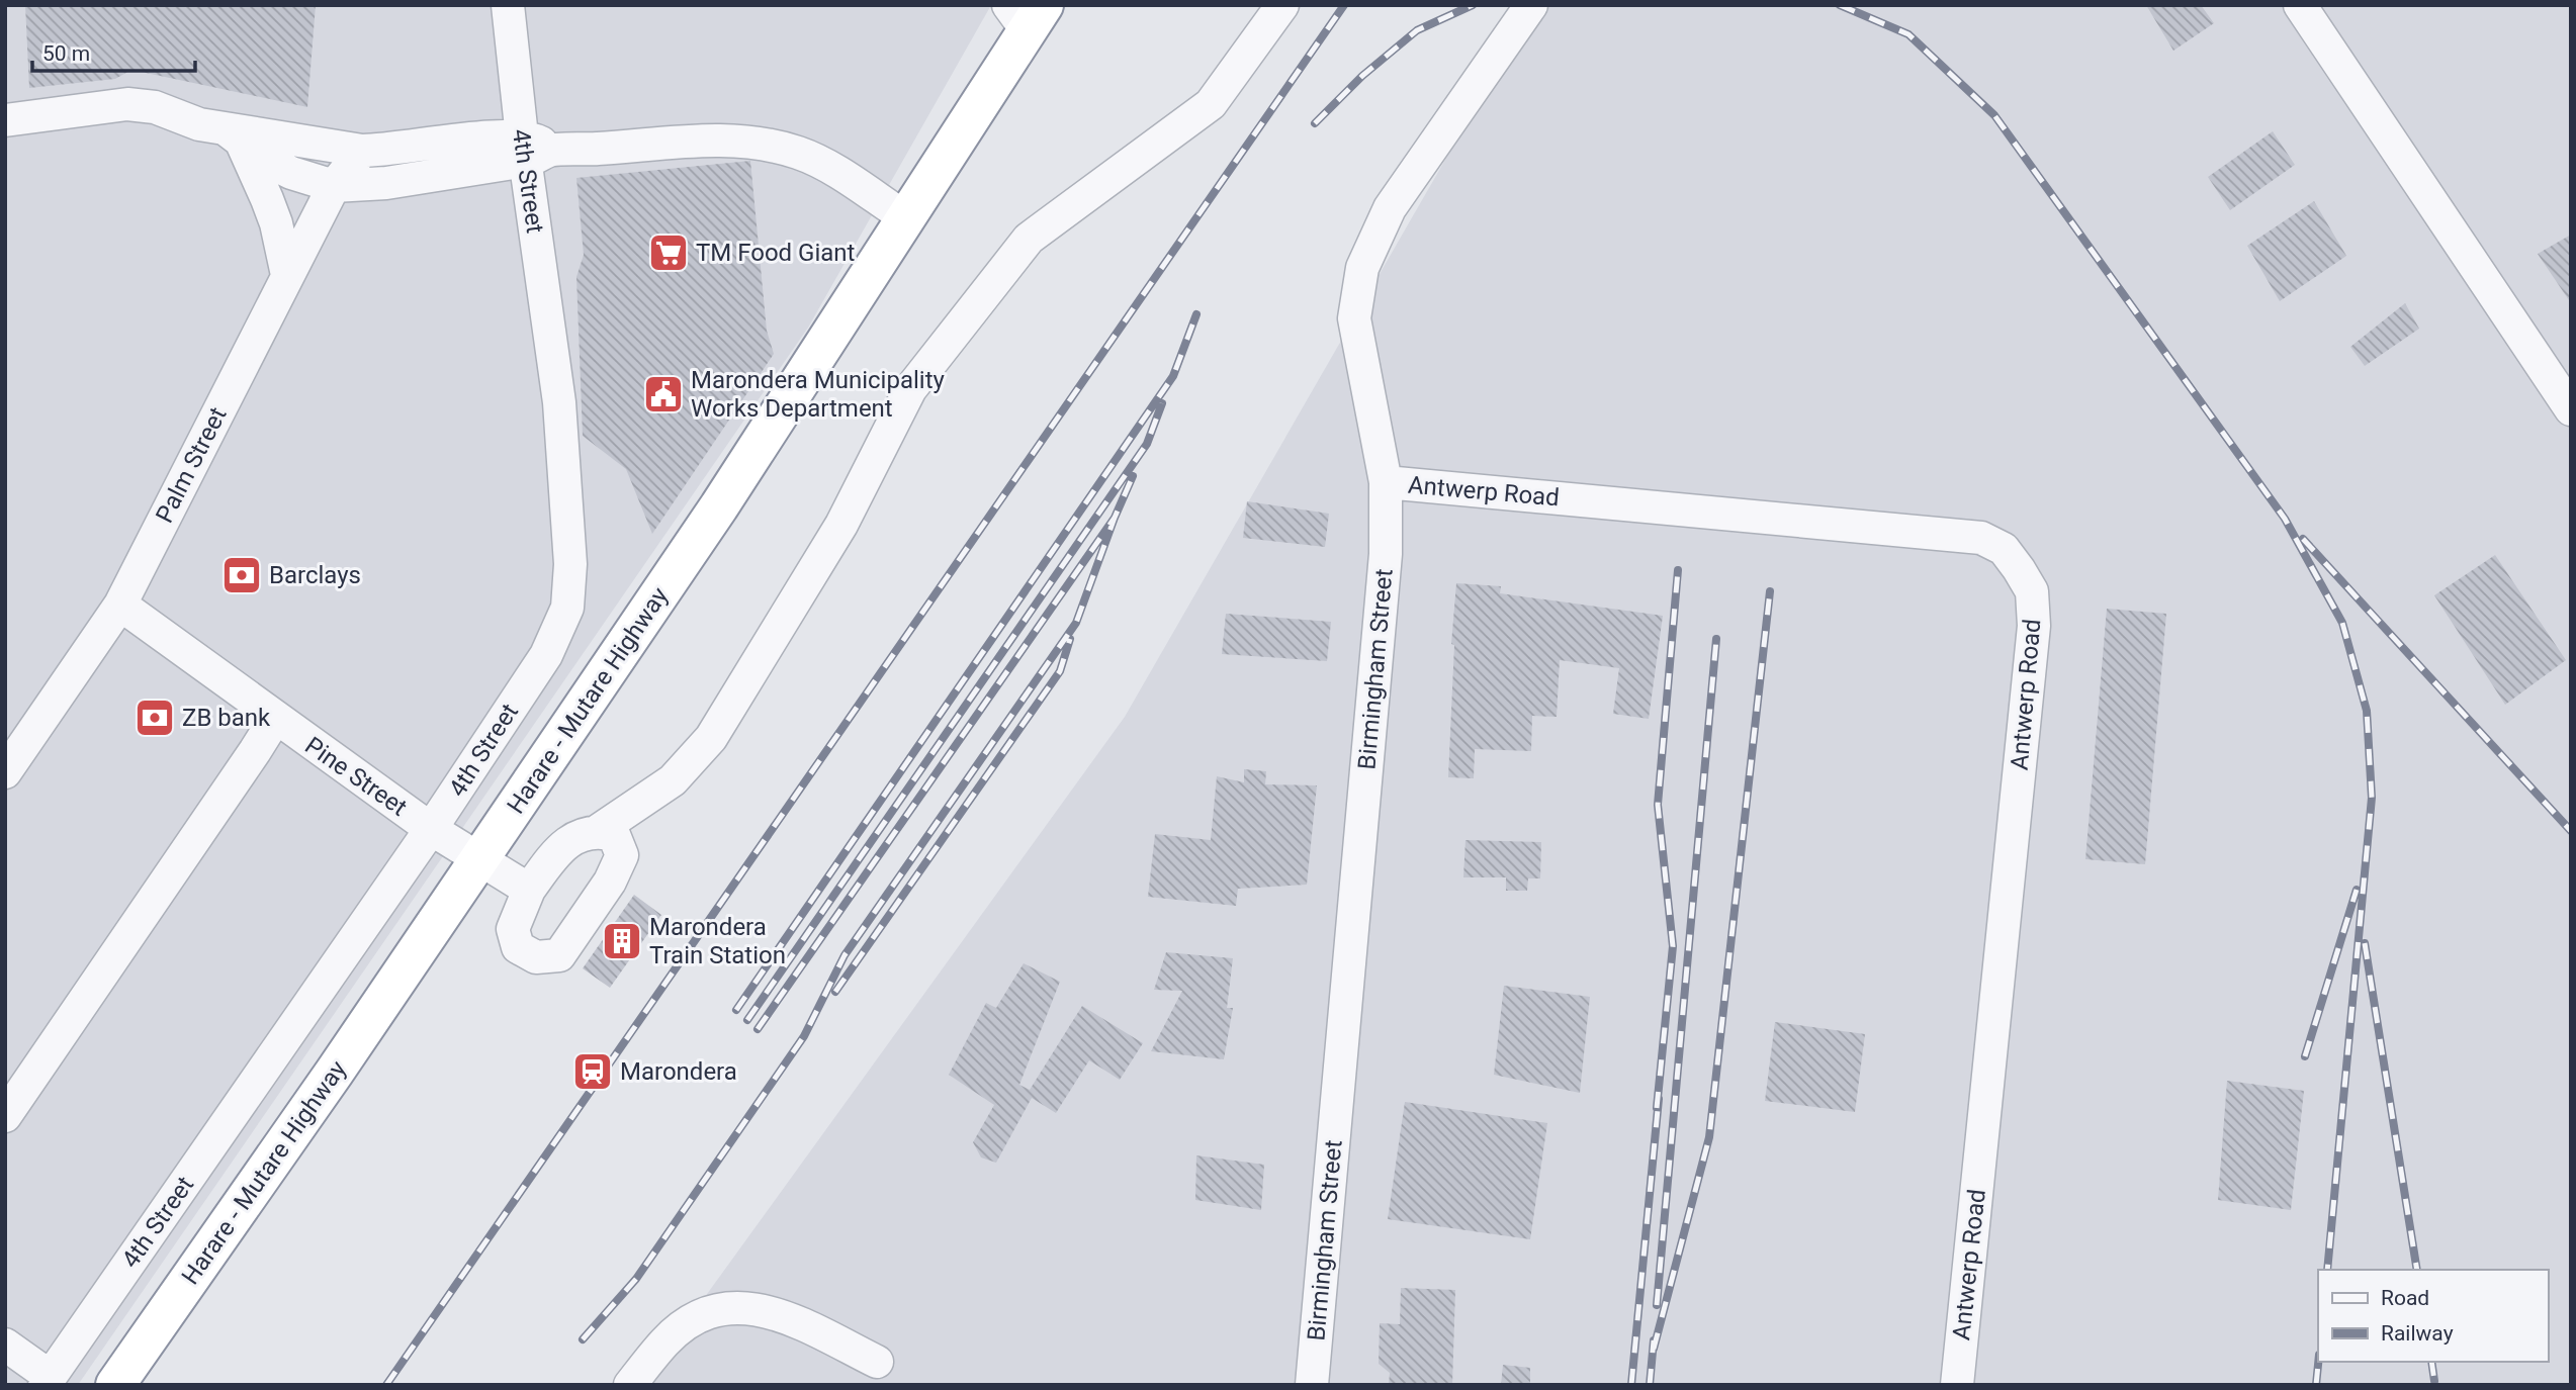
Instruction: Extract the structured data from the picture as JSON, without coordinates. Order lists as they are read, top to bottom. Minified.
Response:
{"streets":{"highway":["Harare - Mutare Highway"],"street":["4th Street","Palm Street","Antwerp Road","Birmingham Street","Pine Street"]},"crossings":[["4th Street","Pine Street"],["Palm Street","Pine Street"],["Antwerp Road","Birmingham Street"],["Harare - Mutare Highway","Pine Street"]],"places":{"supermarket":["TM Food Giant"],"public building":["Marondera Municipality Works Department"],"bank":["Barclays","ZB bank"],"building":["Marondera Train Station"],"station":["Marondera"]},"legend":["Road","Railway"],"scale_bar":"50 m"}
